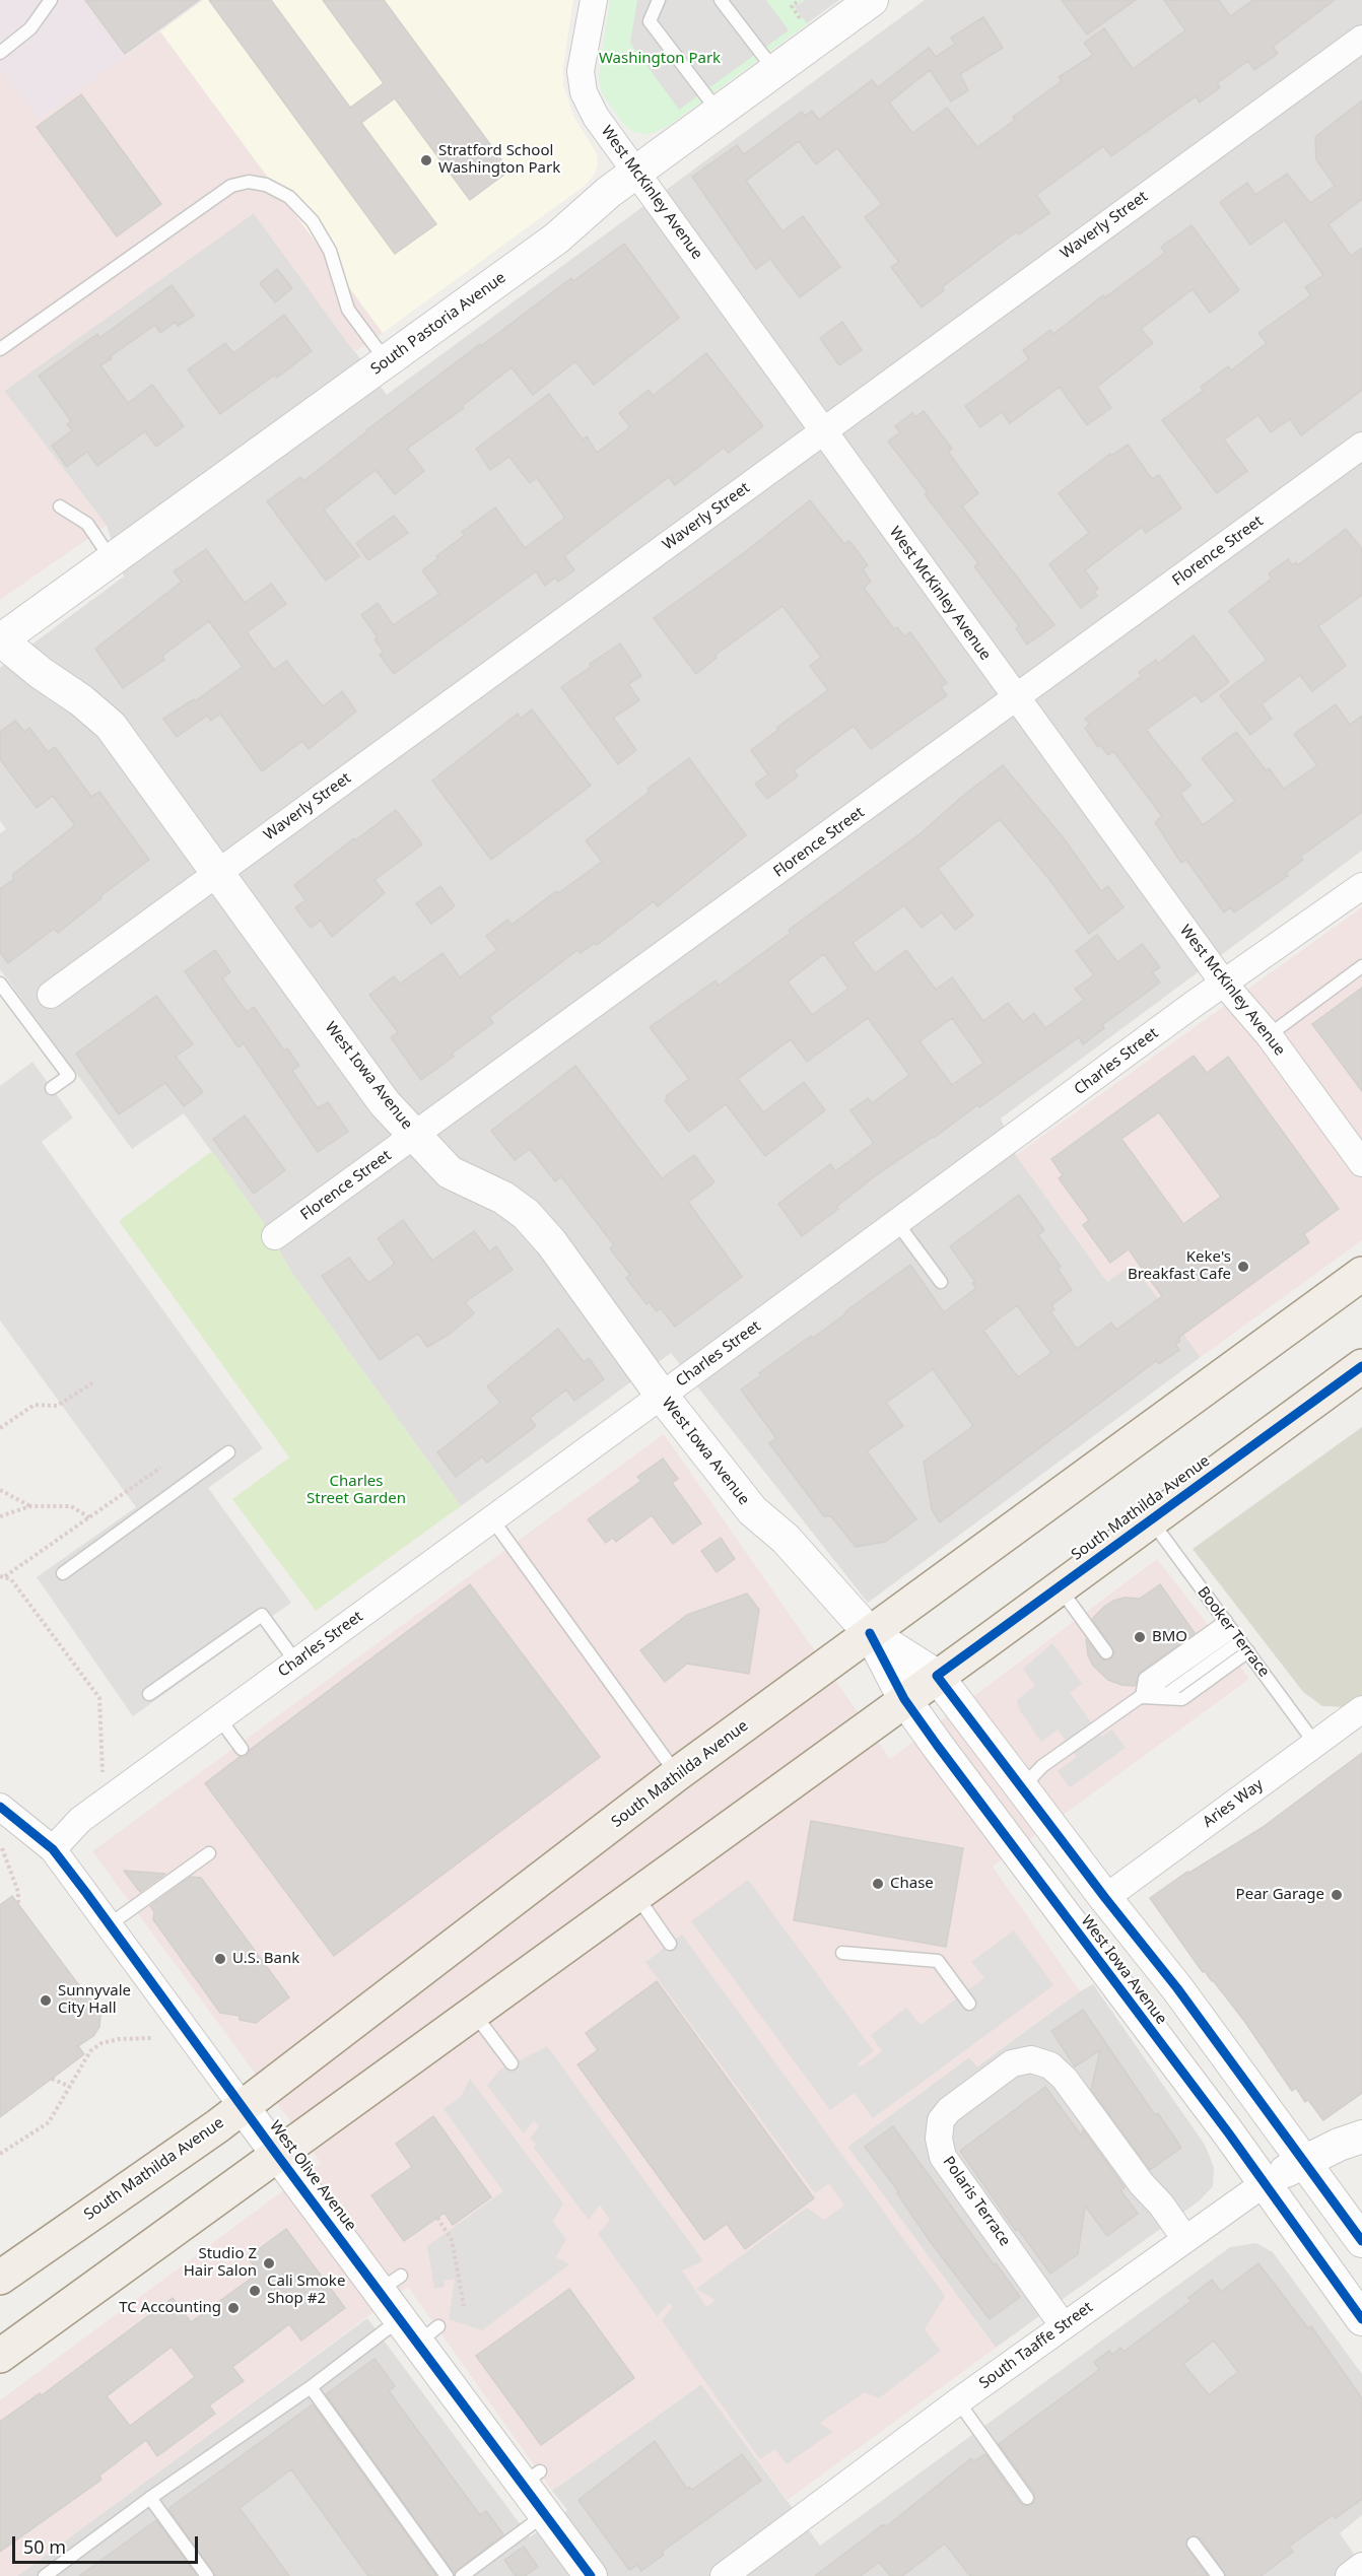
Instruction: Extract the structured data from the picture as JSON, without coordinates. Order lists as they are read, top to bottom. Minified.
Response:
{"streets":{"main road":["South Mathilda Avenue"],"street":["West McKinley Avenue","Waverly Street","South Pastoria Avenue","Florence Street","Charles Street","West Iowa Avenue","Aries Way","West Olive Avenue","Polaris Terrace","South Taaffe Street"],"lane":["Booker Terrace"]},"crossings":[["West McKinley Avenue","Waverly Street"],["West McKinley Avenue","South Pastoria Avenue"],["West McKinley Avenue","Florence Street"],["West McKinley Avenue","Charles Street"],["Waverly Street","West Iowa Avenue"],["South Pastoria Avenue","West Iowa Avenue"],["Florence Street","West Iowa Avenue"],["Charles Street","West Iowa Avenue"],["Charles Street","West Olive Avenue"],["West Iowa Avenue","South Mathilda Avenue"],["West Iowa Avenue","Aries Way"],["West Iowa Avenue","South Taaffe Street"],["South Mathilda Avenue","Booker Terrace"],["South Mathilda Avenue","West Olive Avenue"],["Booker Terrace","Aries Way"],["Polaris Terrace","South Taaffe Street"]],"parks":["Washington Park","Charles Street Garden"],"places":["Stratford School Washington Park","Keke's Breakfast Cafe","BMO","Chase","Pear Garage","U.S. Bank","Sunnyvale City Hall","Studio Z Hair Salon","Cali Smoke Shop #2","TC Accounting"],"scale_bar":"50 m"}
